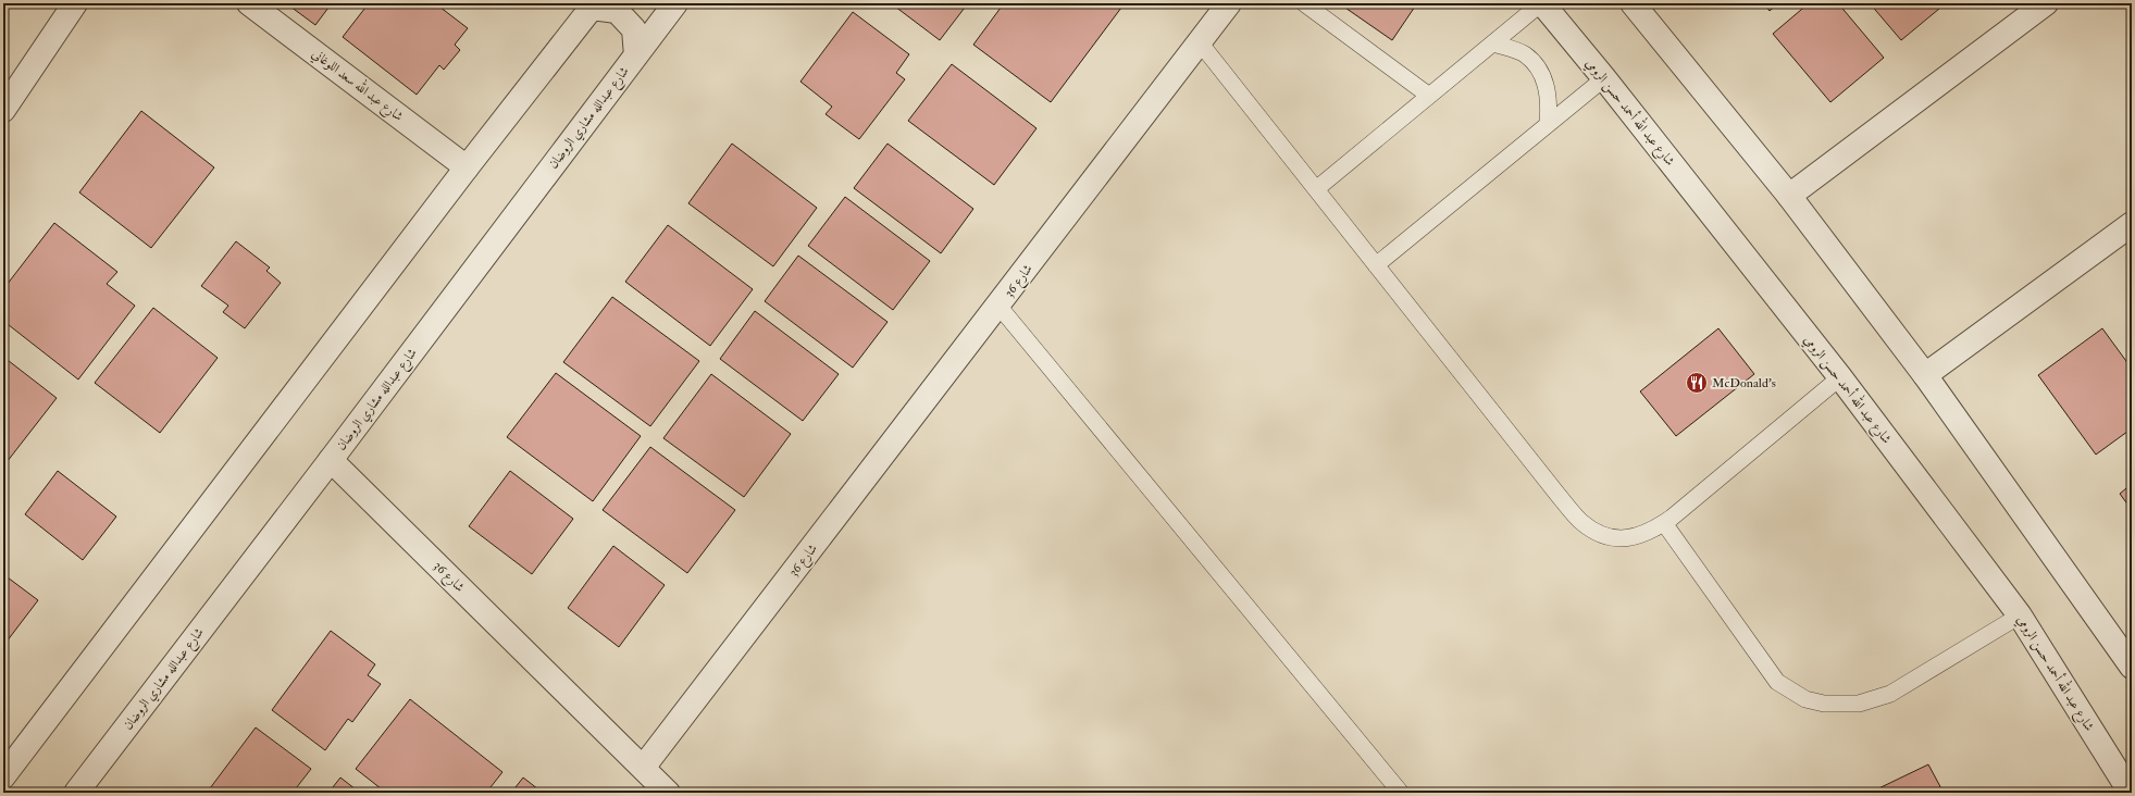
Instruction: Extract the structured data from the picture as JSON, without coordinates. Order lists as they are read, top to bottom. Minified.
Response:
{"streets":{"street":["شارع عبد الله سعد اللوغاني","شارع عبد الله أحمد حسن الرومي","شارع عبدالله مشاري الروضان","شارع 36"]},"crossings":[["شارع عبدالله مشاري الروضان","شارع 36"]],"places":{"restaurant":["McDonald's"]}}
